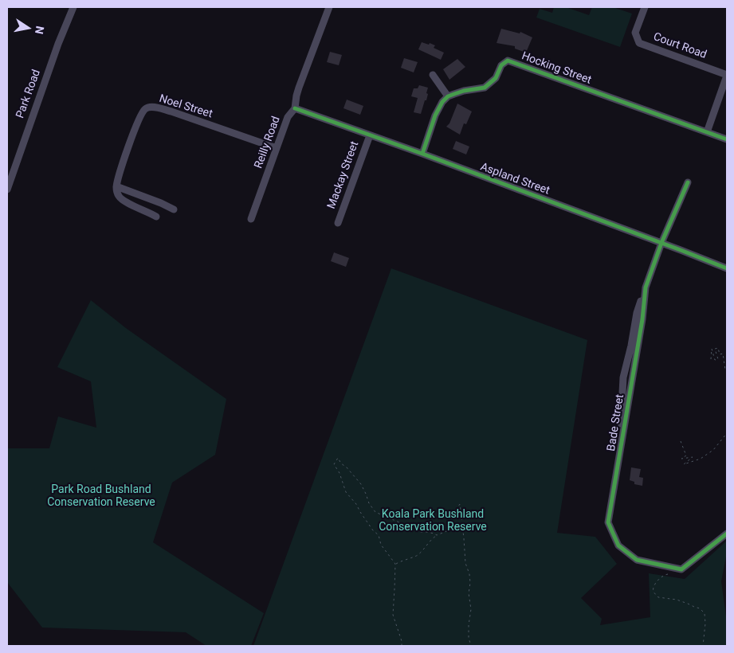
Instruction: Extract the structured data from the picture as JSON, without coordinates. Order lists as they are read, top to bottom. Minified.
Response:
{"streets":{"street":["Court Road","Hocking Street","Park Road","Noel Street","Reilly Road","Mackay Street","Aspland Street","Bade Street"]},"crossings":[["Noel Street","Reilly Road"],["Reilly Road","Aspland Street"],["Mackay Street","Aspland Street"],["Aspland Street","Bade Street"]],"parks":["Park Road Bushland Conservation Reserve","Koala Park Bushland Conservation Reserve"],"north":"right"}
